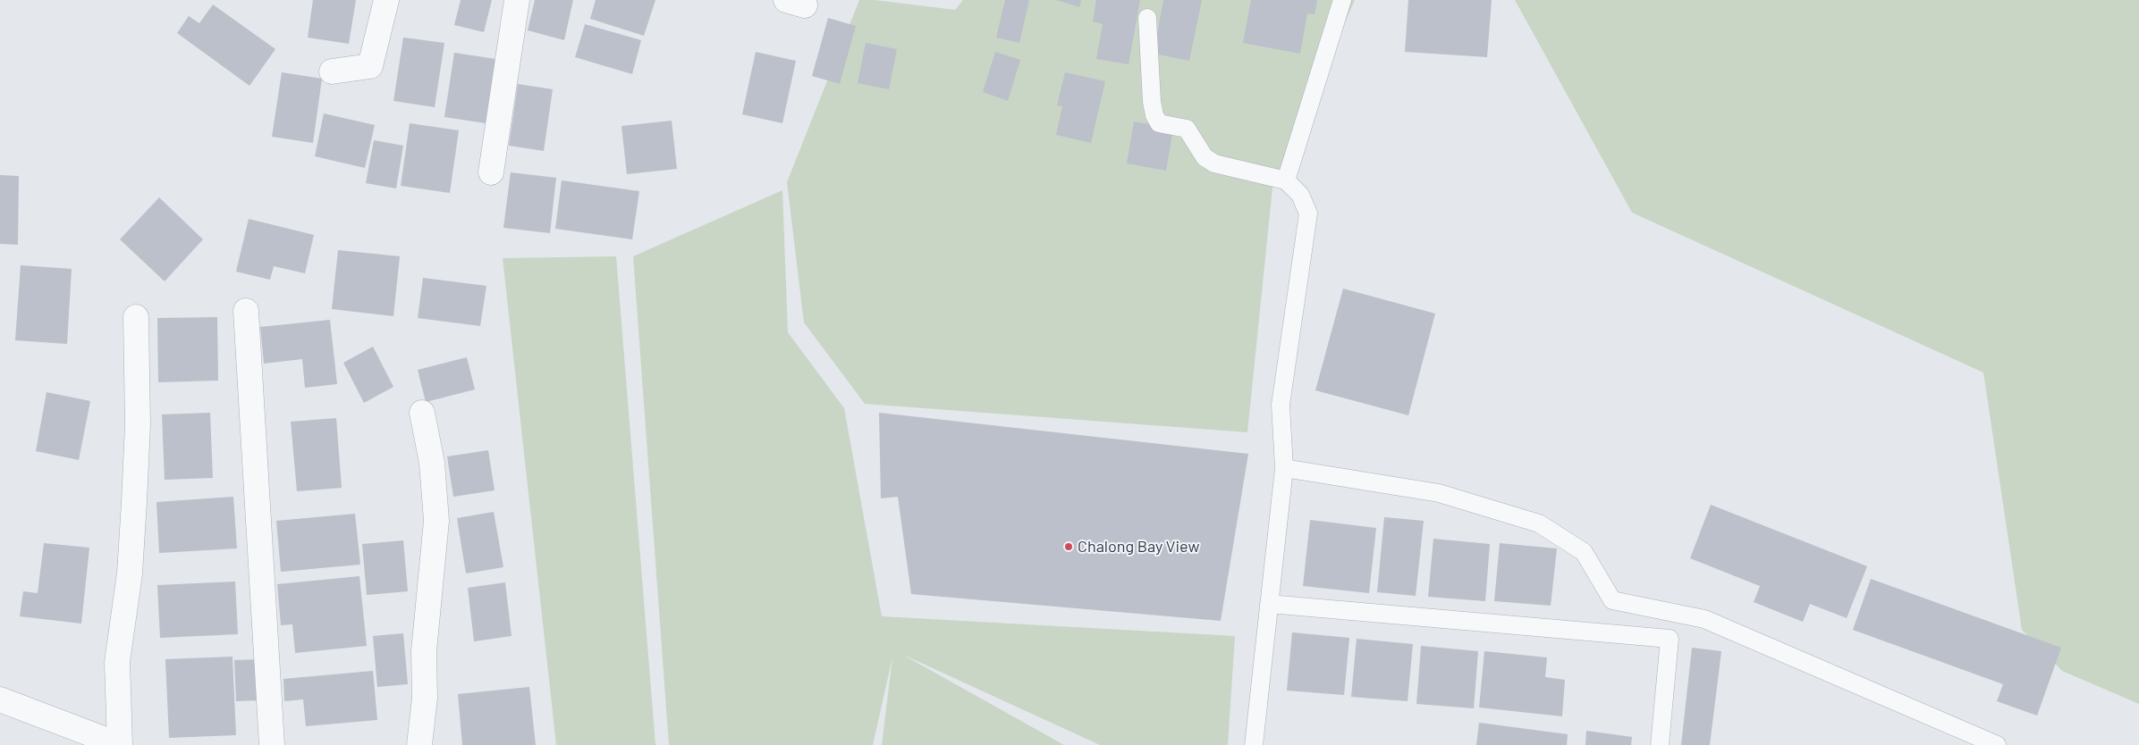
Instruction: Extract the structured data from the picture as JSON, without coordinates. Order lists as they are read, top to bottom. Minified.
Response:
{"places":["Chalong Bay View"]}
